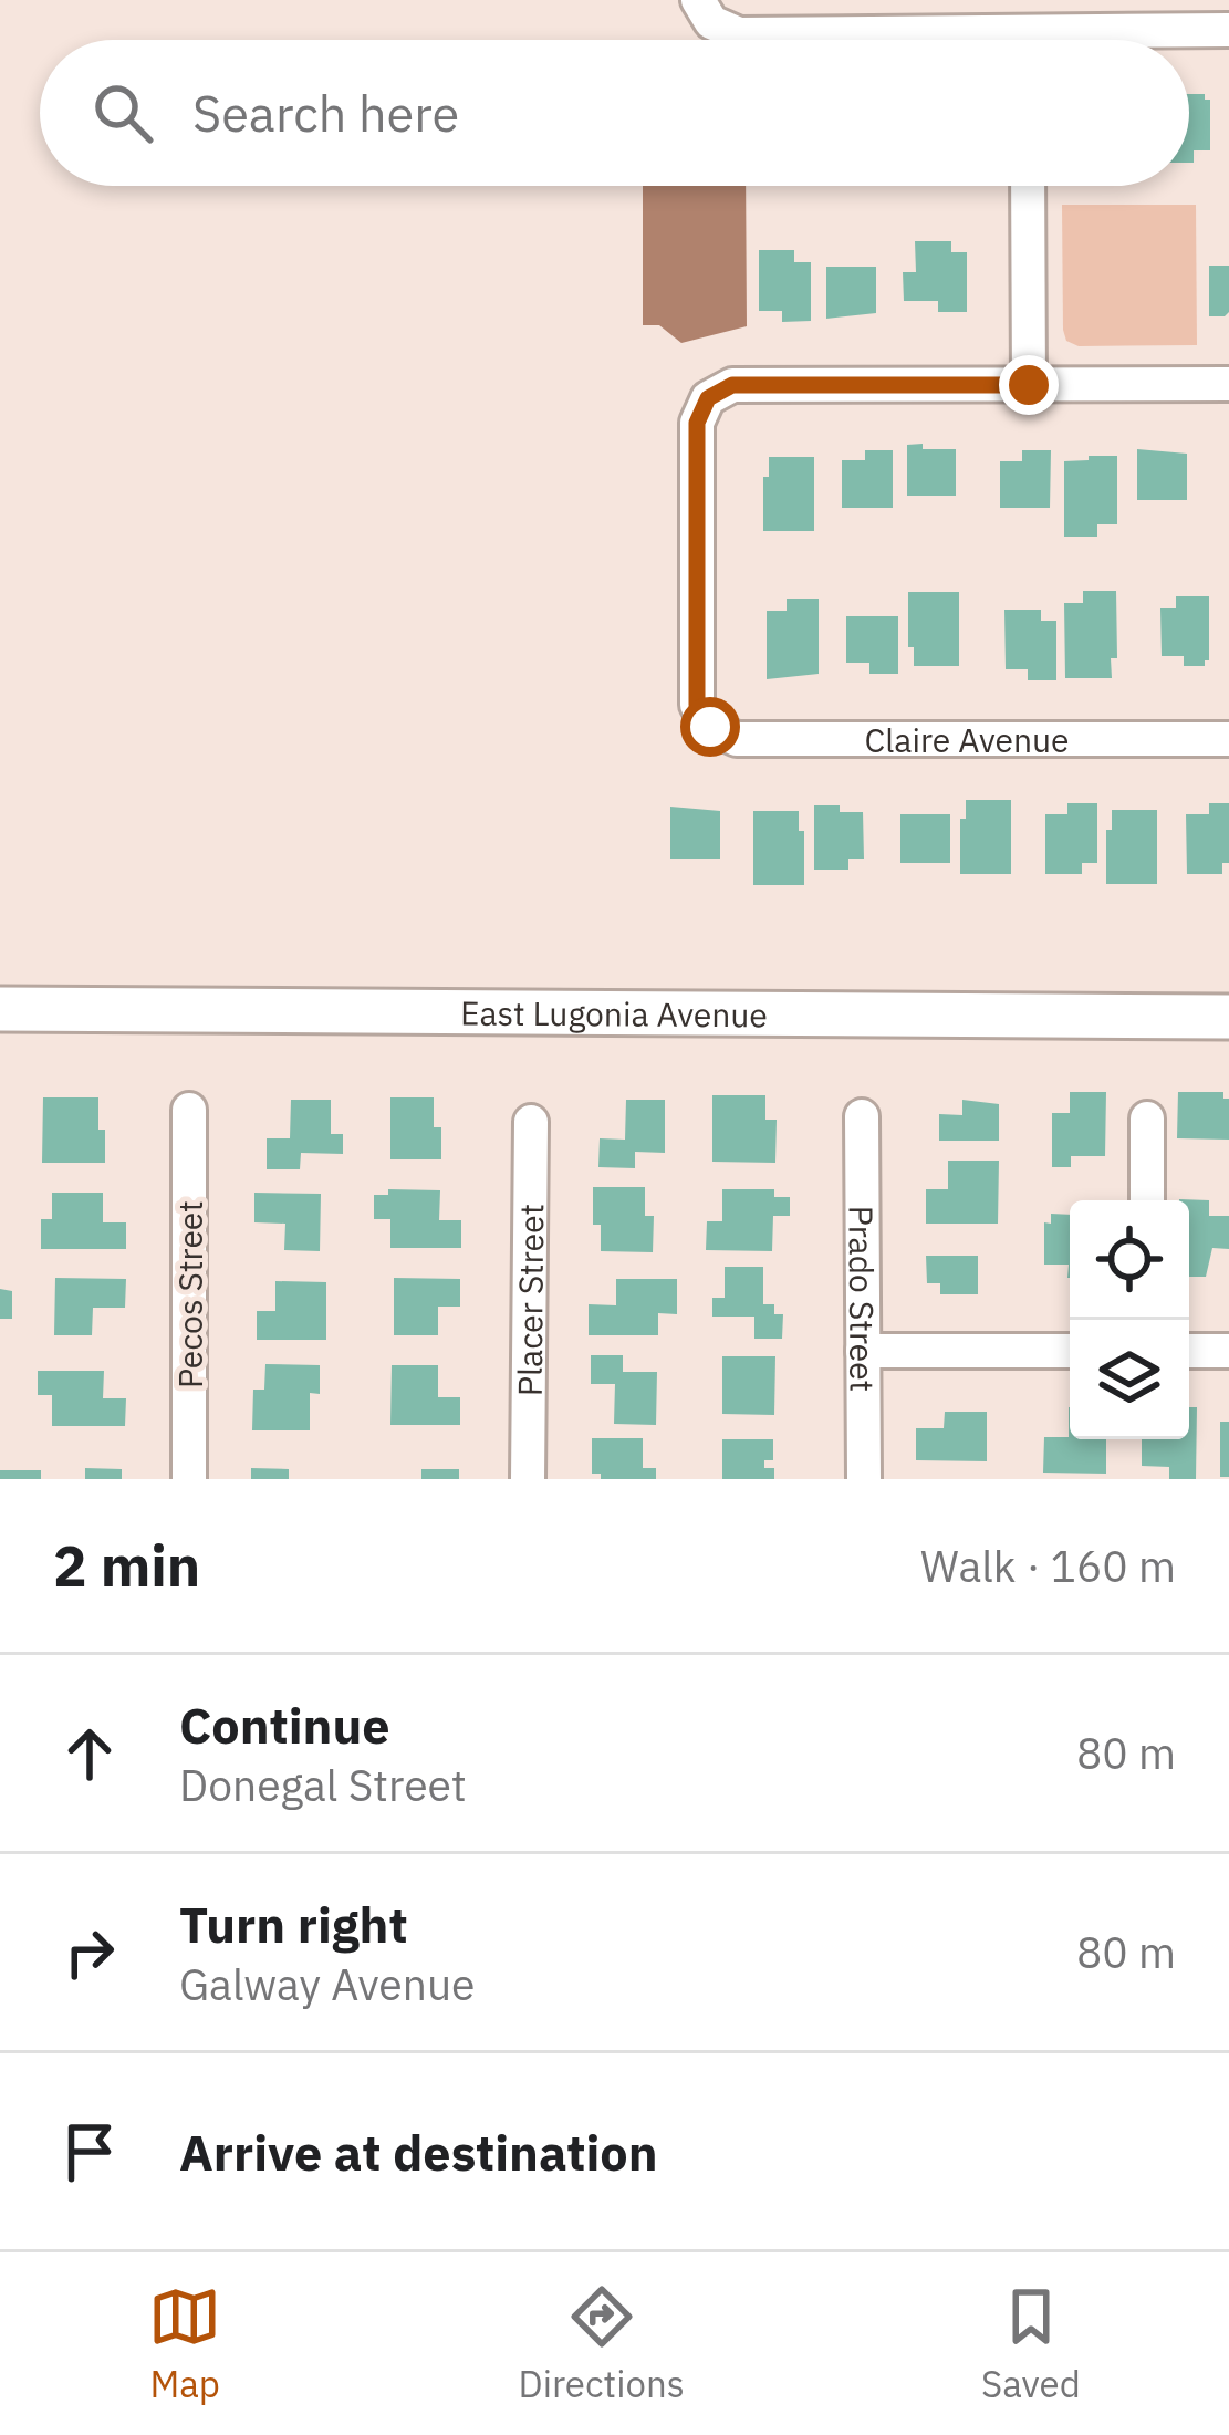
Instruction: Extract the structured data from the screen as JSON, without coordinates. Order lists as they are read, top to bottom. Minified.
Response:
{"streets":{"main road":["East Lugonia Avenue"],"street":["Claire Avenue","Pecos Street","Prado Street","Placer Street"]},"page":{"search":"Search here","heading":["2 min","Walk · 160 m"],"list":[["Continue","Donegal Street","80 m"],["Turn right","Galway Avenue","80 m"],"Arrive at destination"],"nav":["Map","Directions","Saved"]}}
